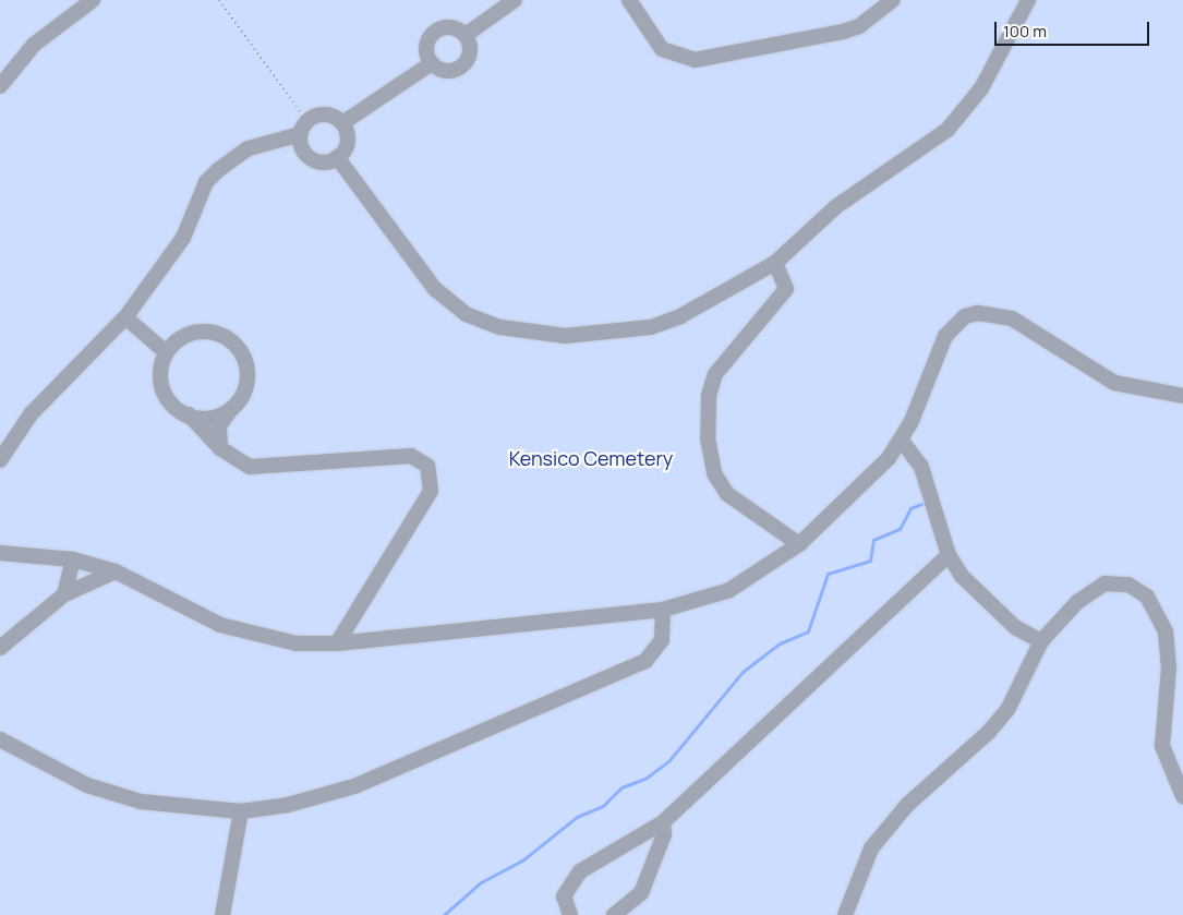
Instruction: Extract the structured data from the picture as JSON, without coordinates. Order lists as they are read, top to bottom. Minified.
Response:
{"parks":["Kensico Cemetery"],"scale_bar":"100 m"}
